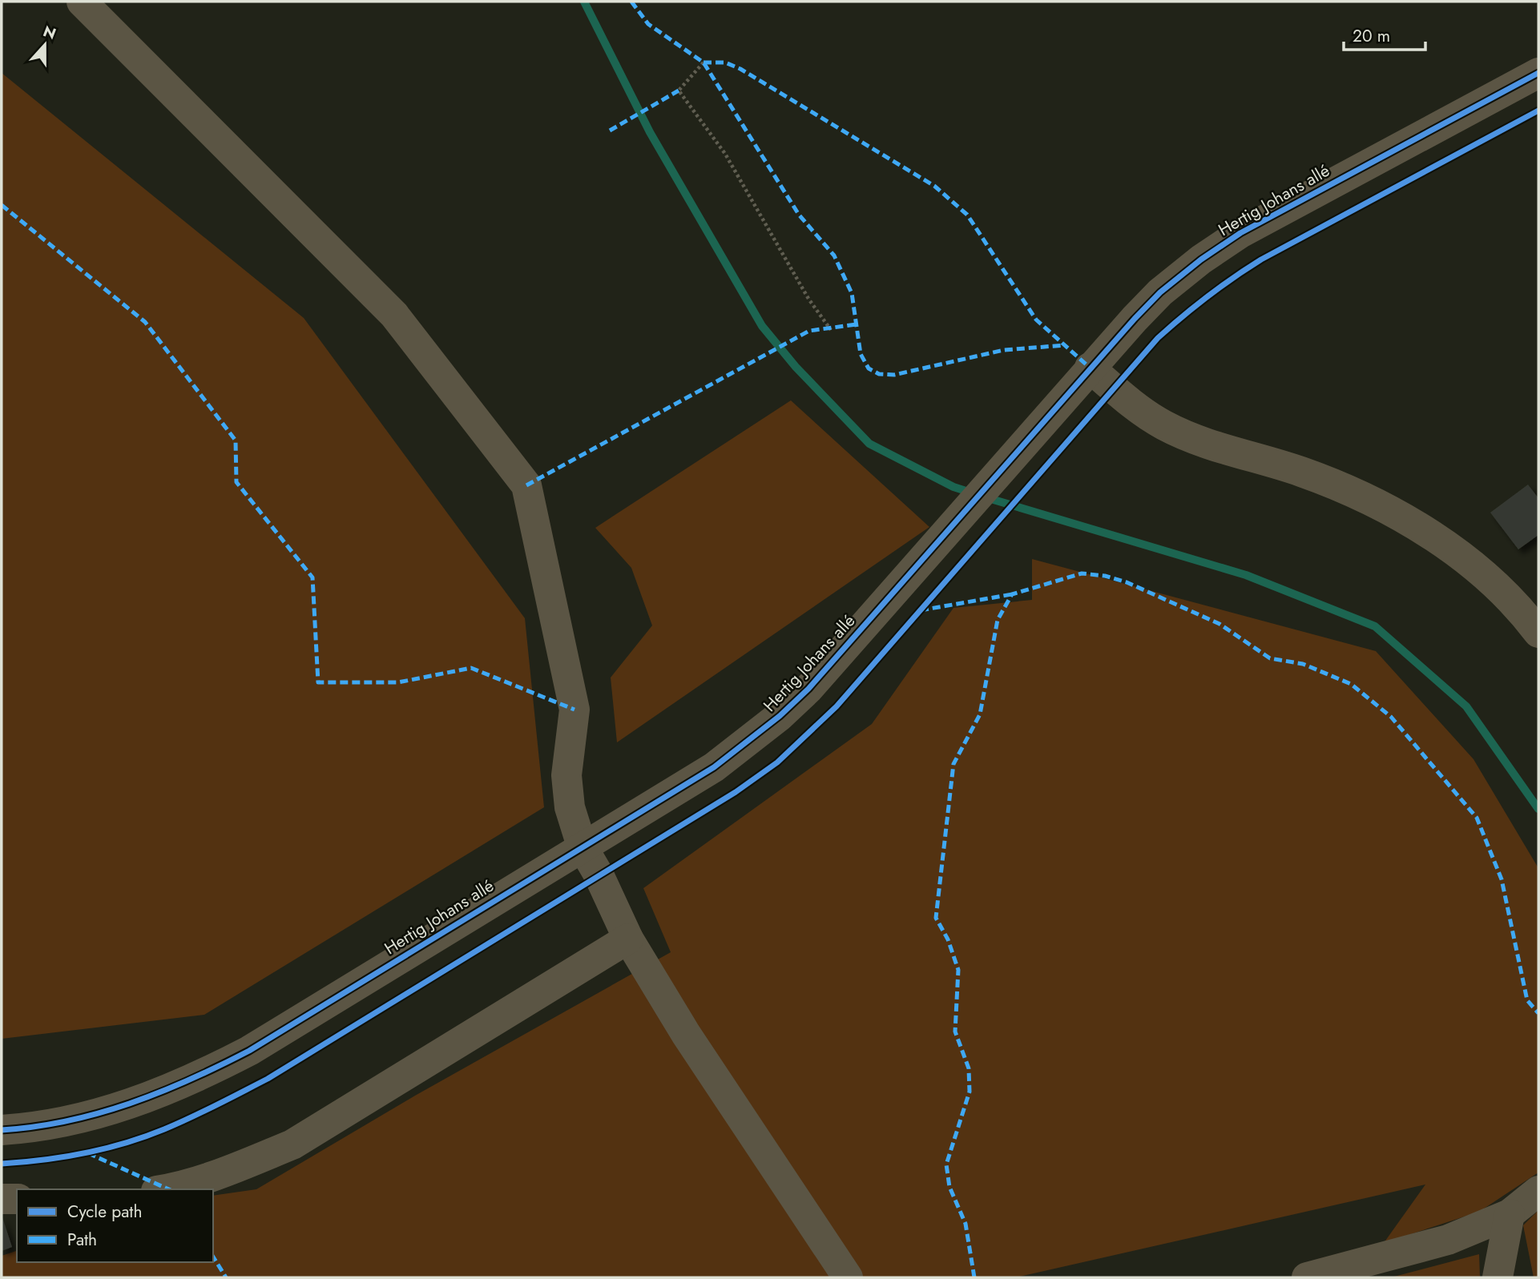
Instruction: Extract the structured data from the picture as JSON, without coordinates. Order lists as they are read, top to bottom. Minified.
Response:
{"streets":{"street":["Hertig Johans allé"]},"legend":["Cycle path","Path"],"scale_bar":"20 m","north":"top"}
